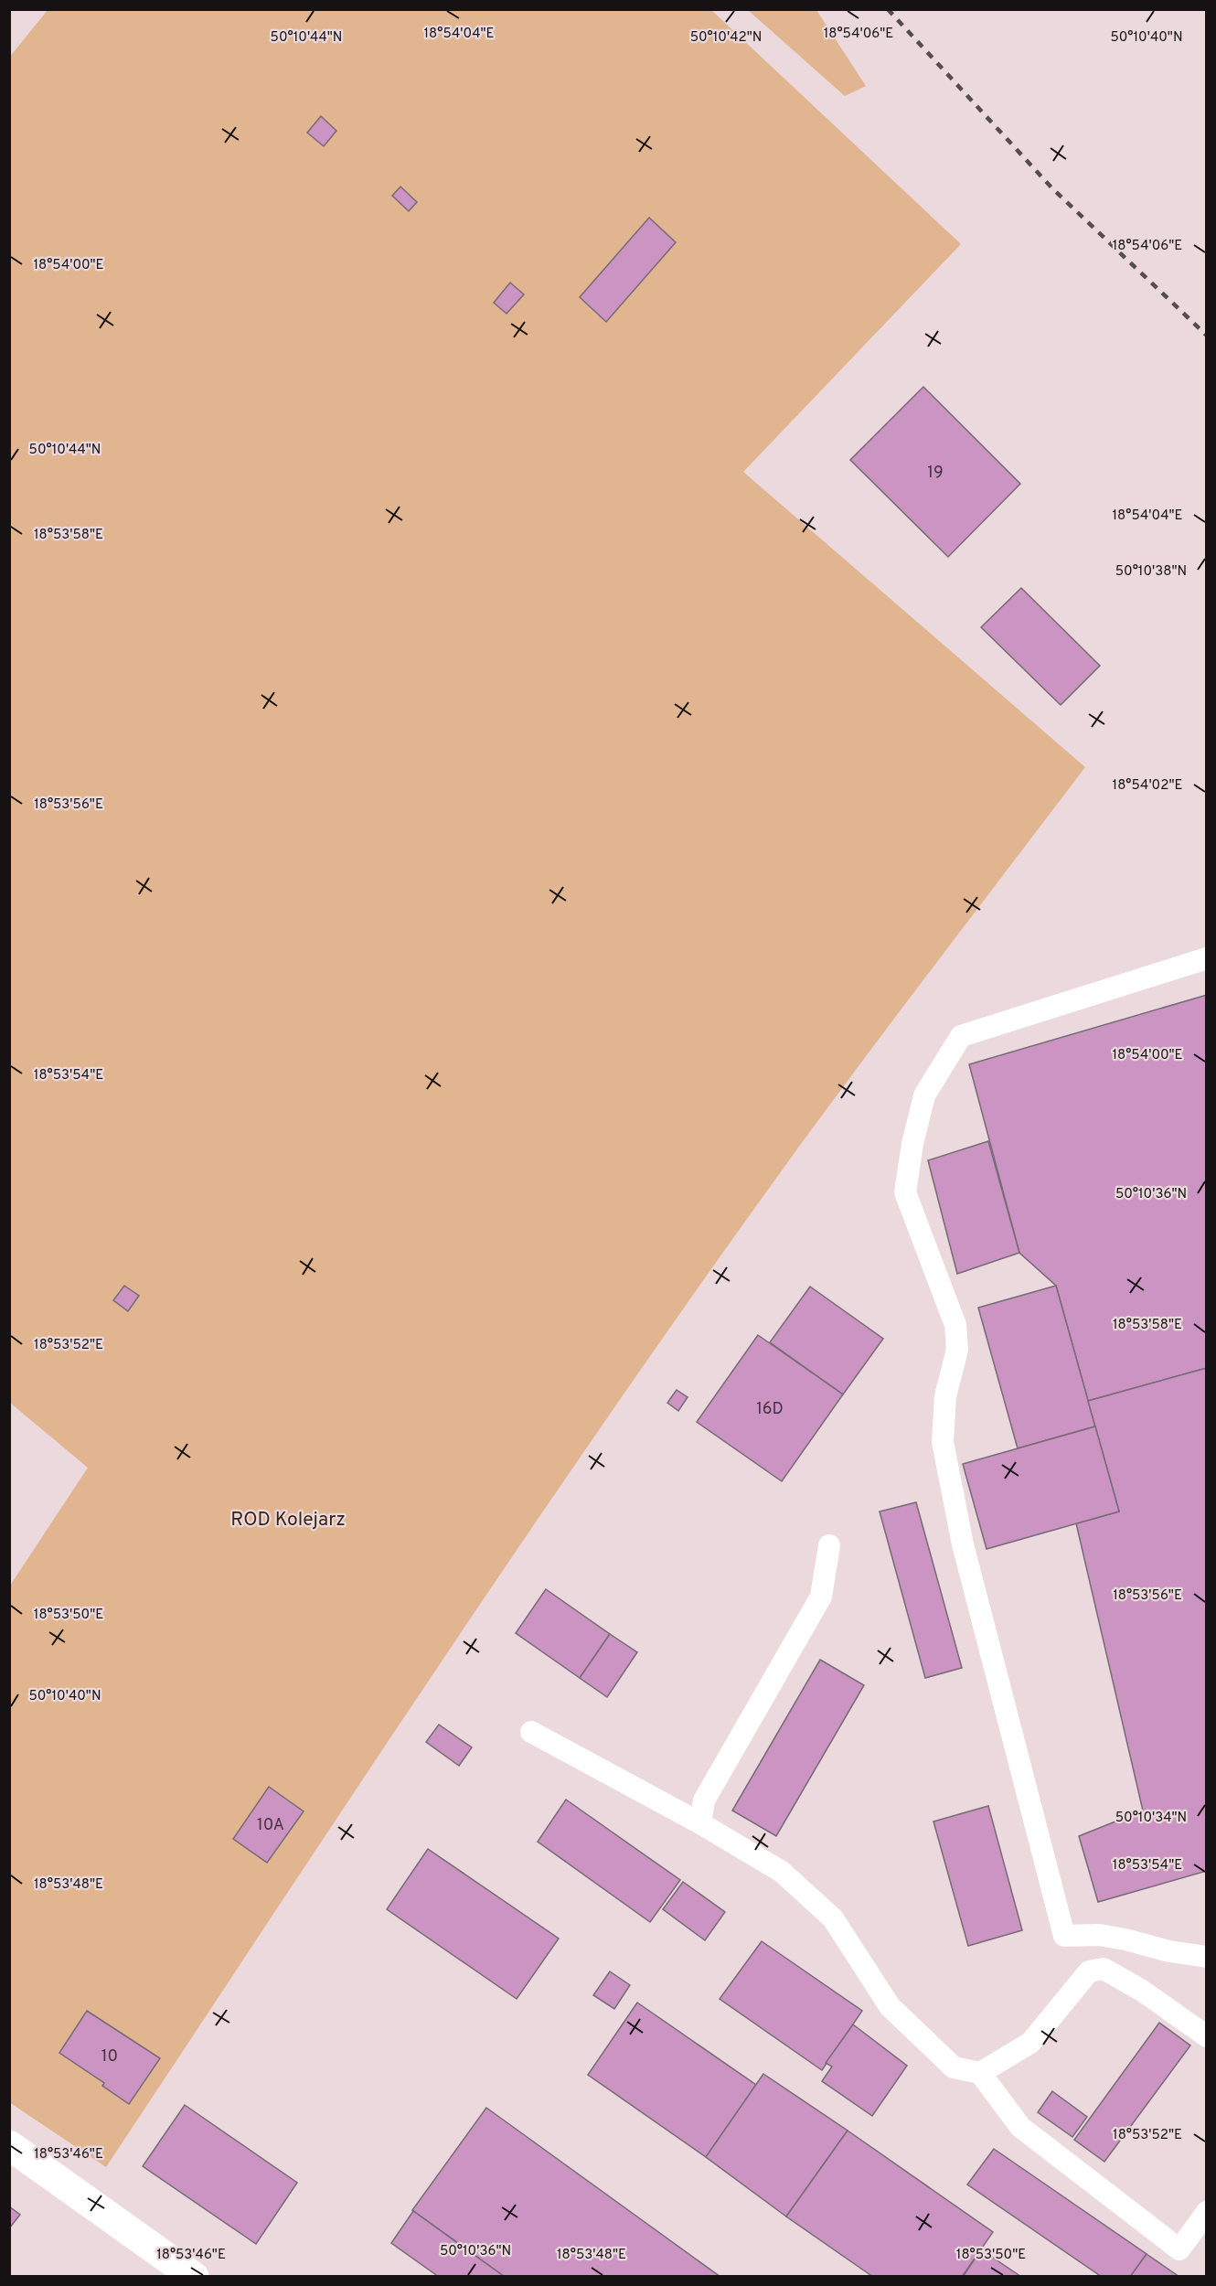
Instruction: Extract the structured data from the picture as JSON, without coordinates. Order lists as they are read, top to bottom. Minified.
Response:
{"parks":["ROD Kolejarz"],"house_numbers":["19","16D","10A","10"],"coordinates":["18°54'04\"E","18°54'06\"E","50°10'44\"N","50°10'40\"N","50°10'42\"N","18°54'00\"E","18°53'58\"E","50°10'38\"N","18°54'02\"E","18°53'56\"E","18°53'54\"E","50°10'36\"N","18°53'52\"E","18°53'50\"E","50°10'34\"N","18°53'48\"E","18°53'46\"E"]}
